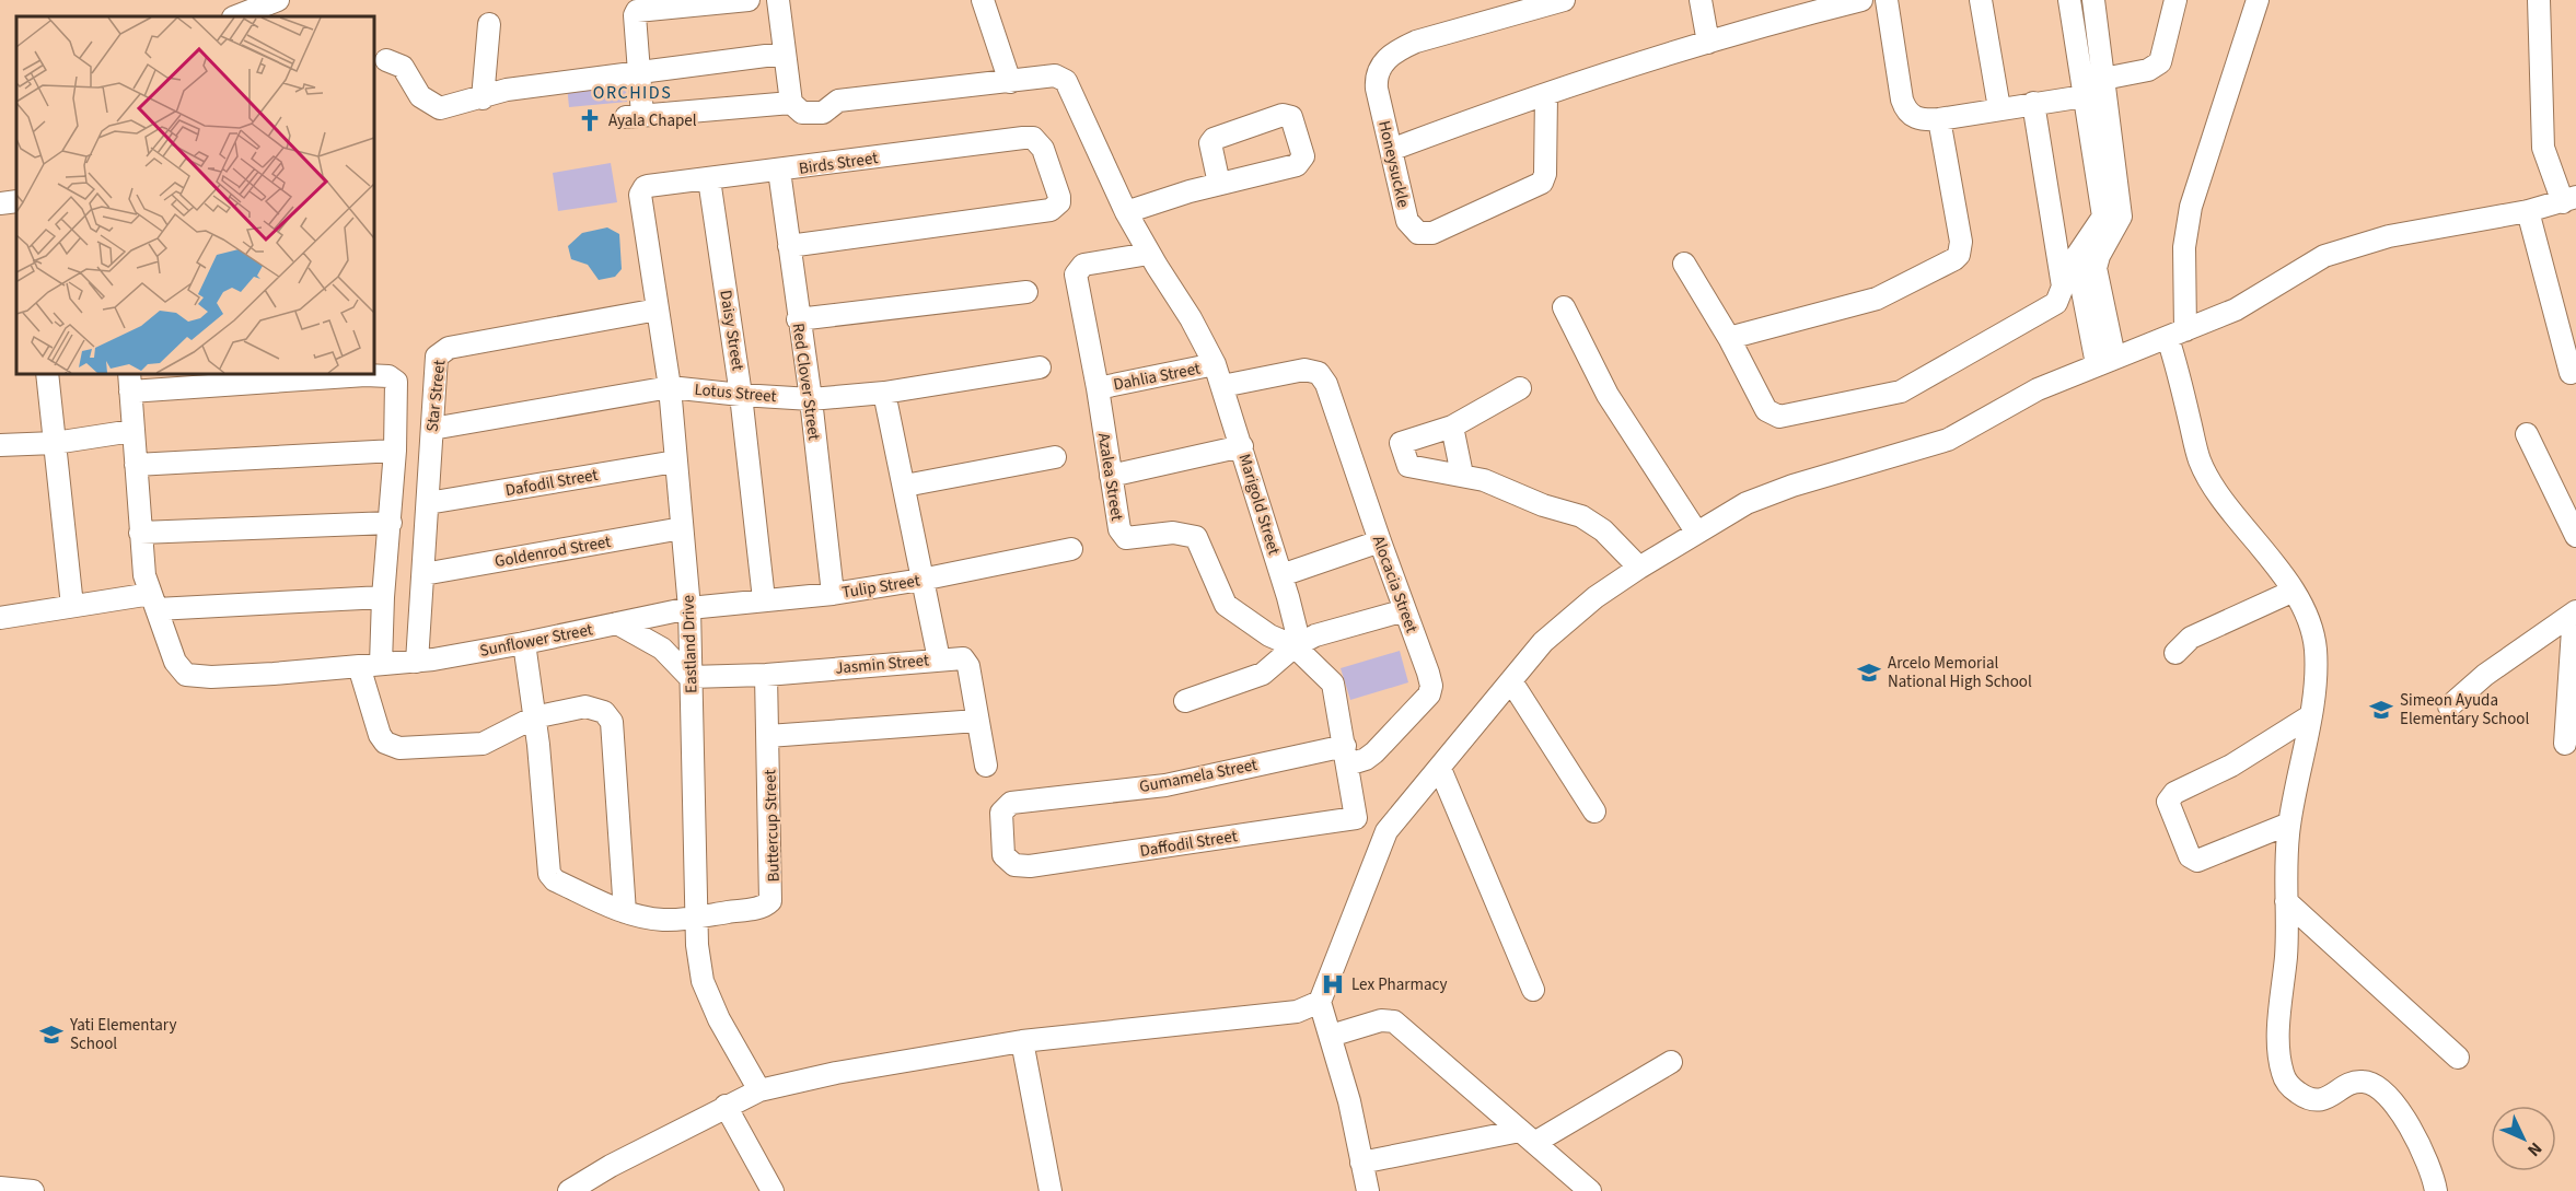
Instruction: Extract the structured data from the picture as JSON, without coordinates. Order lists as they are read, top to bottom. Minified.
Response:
{"streets":{"street":["Birds Street","Honeysuckle","Daisy Street","Dahlia Street","Red Clover Street","Lotus Street","Star Street","Azalea Street","Dafodil Street","Marigold Street","Goldenrod Street","Alocacia Street","Tulip Street","Sunflower Street","Eastland Drive","Jasmin Street","Gumamela Street","Buttercup Street","Daffodil Street"]},"crossings":[["Birds Street","Daisy Street"],["Birds Street","Red Clover Street"],["Birds Street","Eastland Drive"],["Daisy Street","Lotus Street"],["Daisy Street","Tulip Street"],["Dahlia Street","Azalea Street"],["Dahlia Street","Marigold Street"],["Red Clover Street","Lotus Street"],["Red Clover Street","Tulip Street"],["Lotus Street","Star Street"],["Lotus Street","Eastland Drive"],["Star Street","Dafodil Street"],["Star Street","Goldenrod Street"],["Star Street","Sunflower Street"],["Star Street","Eastland Drive"],["Azalea Street","Marigold Street"],["Dafodil Street","Eastland Drive"],["Marigold Street","Alocacia Street"],["Goldenrod Street","Eastland Drive"],["Alocacia Street","Gumamela Street"],["Tulip Street","Sunflower Street"],["Tulip Street","Eastland Drive"],["Sunflower Street","Eastland Drive"],["Eastland Drive","Jasmin Street"],["Eastland Drive","Buttercup Street"],["Jasmin Street","Buttercup Street"],["Gumamela Street","Daffodil Street"]],"districts":["ORCHIDS"],"places":{"church":["Ayala Chapel"],"school or university":["Arcelo Memorial National High School","Simeon Ayuda Elementary School","Yati Elementary School"],"hospital":["Lex Pharmacy"]},"north":"bottom right"}
